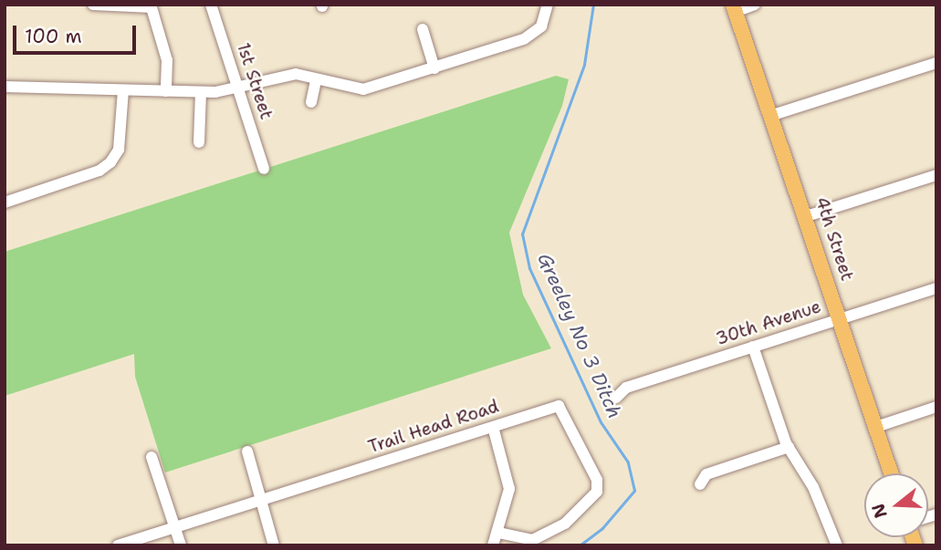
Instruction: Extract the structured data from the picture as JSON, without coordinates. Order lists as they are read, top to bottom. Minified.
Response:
{"streets":{"main road":["4th Street"],"street":["1st Street","30th Avenue","Trail Head Road"]},"crossings":[["4th Street","30th Avenue"]],"water":["Greeley No 3 Ditch"],"scale_bar":"100 m","north":"left"}
